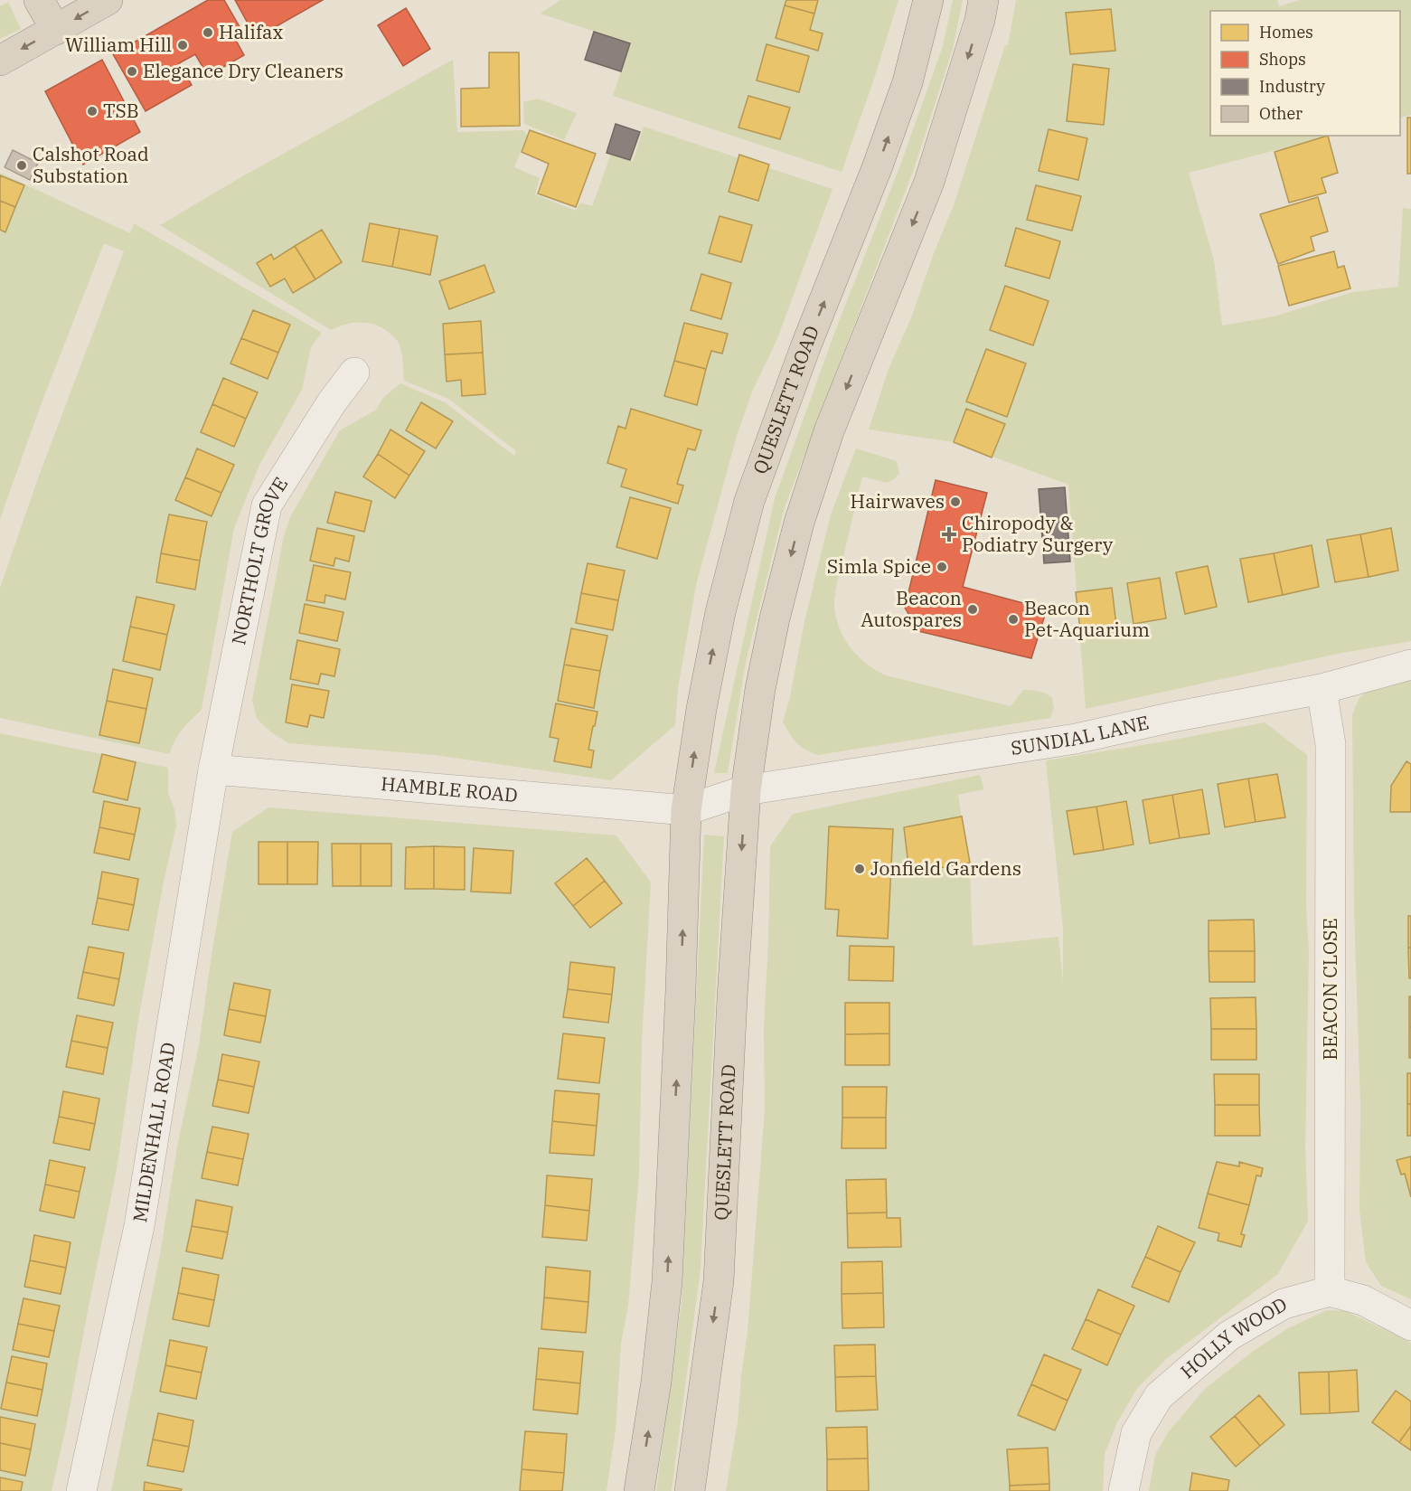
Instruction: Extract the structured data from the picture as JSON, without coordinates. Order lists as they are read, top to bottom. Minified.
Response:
{"streets":{"highway":["QUESLETT ROAD"],"street":["NORTHOLT GROVE","SUNDIAL LANE","HAMBLE ROAD","BEACON CLOSE","MILDENHALL ROAD","HOLLY WOOD"]},"crossings":[["QUESLETT ROAD","SUNDIAL LANE"],["QUESLETT ROAD","HAMBLE ROAD"],["NORTHOLT GROVE","HAMBLE ROAD"],["NORTHOLT GROVE","MILDENHALL ROAD"],["SUNDIAL LANE","BEACON CLOSE"],["HAMBLE ROAD","MILDENHALL ROAD"],["BEACON CLOSE","HOLLY WOOD"]],"places":{"other":["Halifax","William Hill","Elegance Dry Cleaners","TSB","Calshot Road Substation","Hairwaves","Simla Spice","Beacon Autospares","Beacon Pet-Aquarium","Jonfield Gardens"],"health":["Chiropody & Podiatry Surgery"]},"legend":["Homes","Shops","Industry","Other"]}
